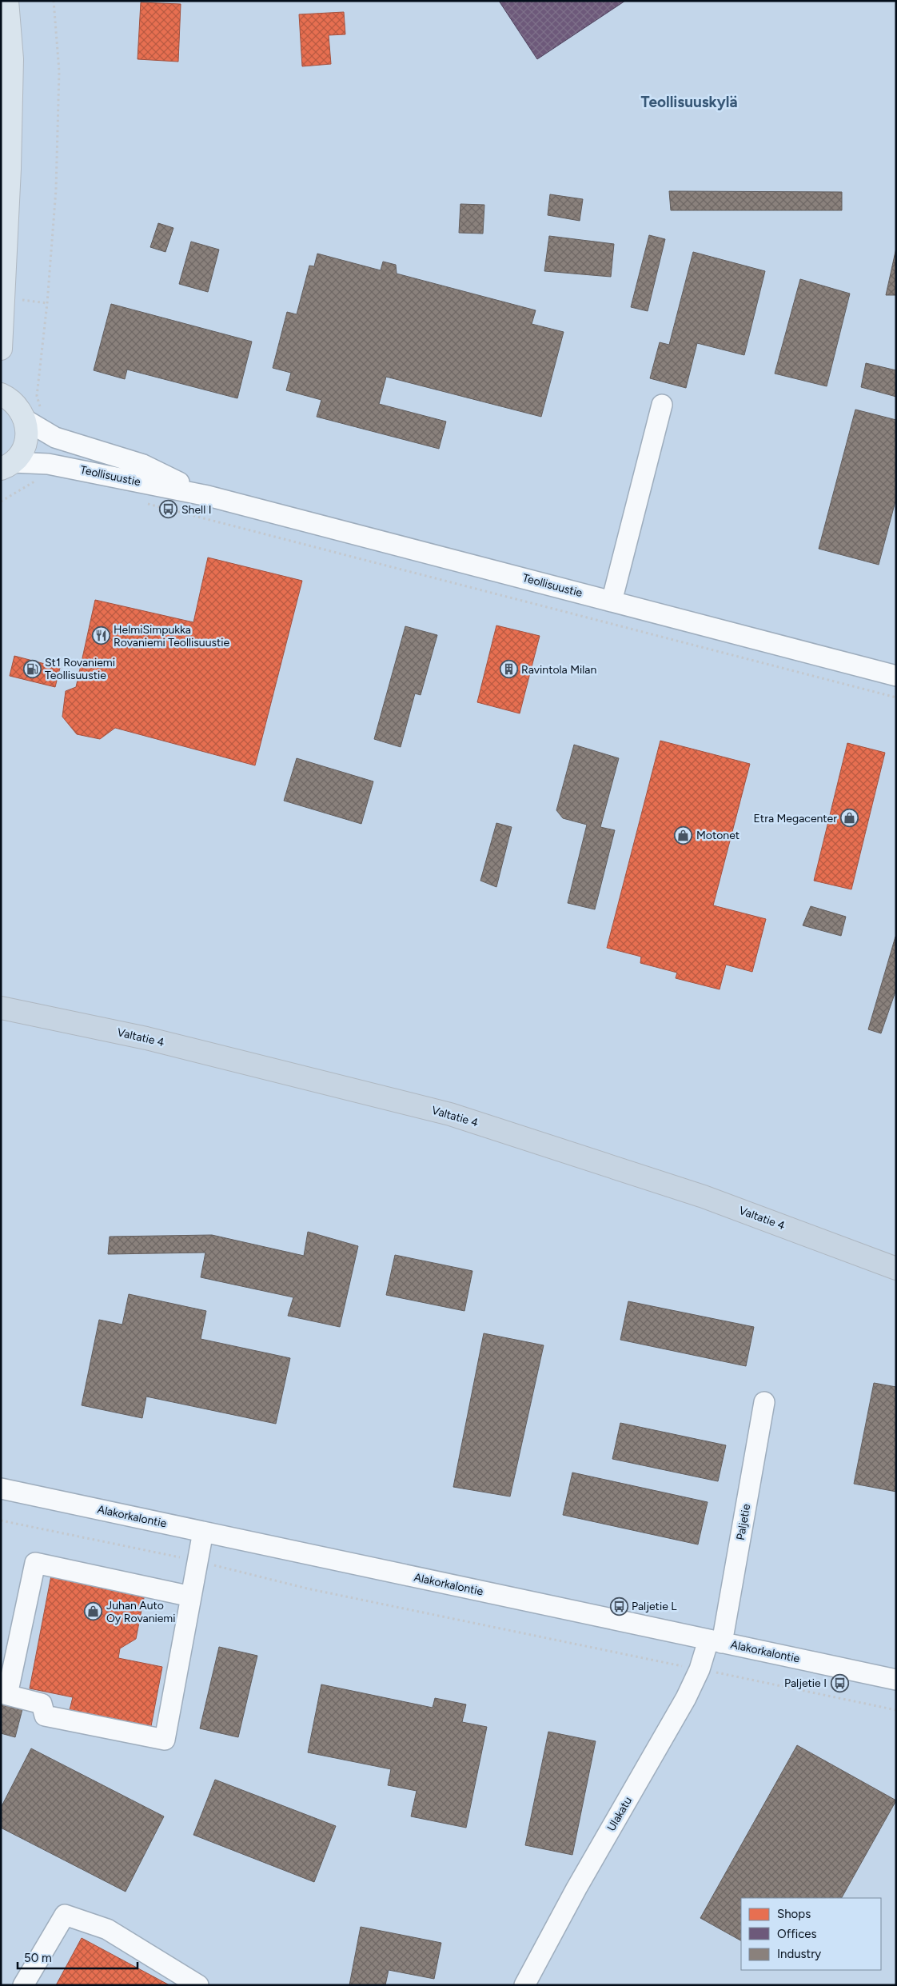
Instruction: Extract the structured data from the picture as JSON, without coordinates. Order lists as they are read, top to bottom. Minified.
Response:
{"streets":{"highway":["Valtatie 4"],"street":["Teollisuustie","Alakorkalontie","Paljetie","Ulakatu"]},"crossings":[["Alakorkalontie","Paljetie"],["Alakorkalontie","Ulakatu"],["Paljetie","Ulakatu"]],"districts":["Teollisuuskylä"],"places":{"bus stop":["Shell I","Paljetie L","Paljetie I"],"restaurant":["HelmiSimpukka Rovaniemi Teollisuustie"],"fuel station":["St1 Rovaniemi Teollisuustie"],"building":["Ravintola Milan"],"shop":["Etra Megacenter","Motonet","Juhan Auto Oy Rovaniemi"]},"legend":["Shops","Offices","Industry"],"scale_bar":"50 m"}
